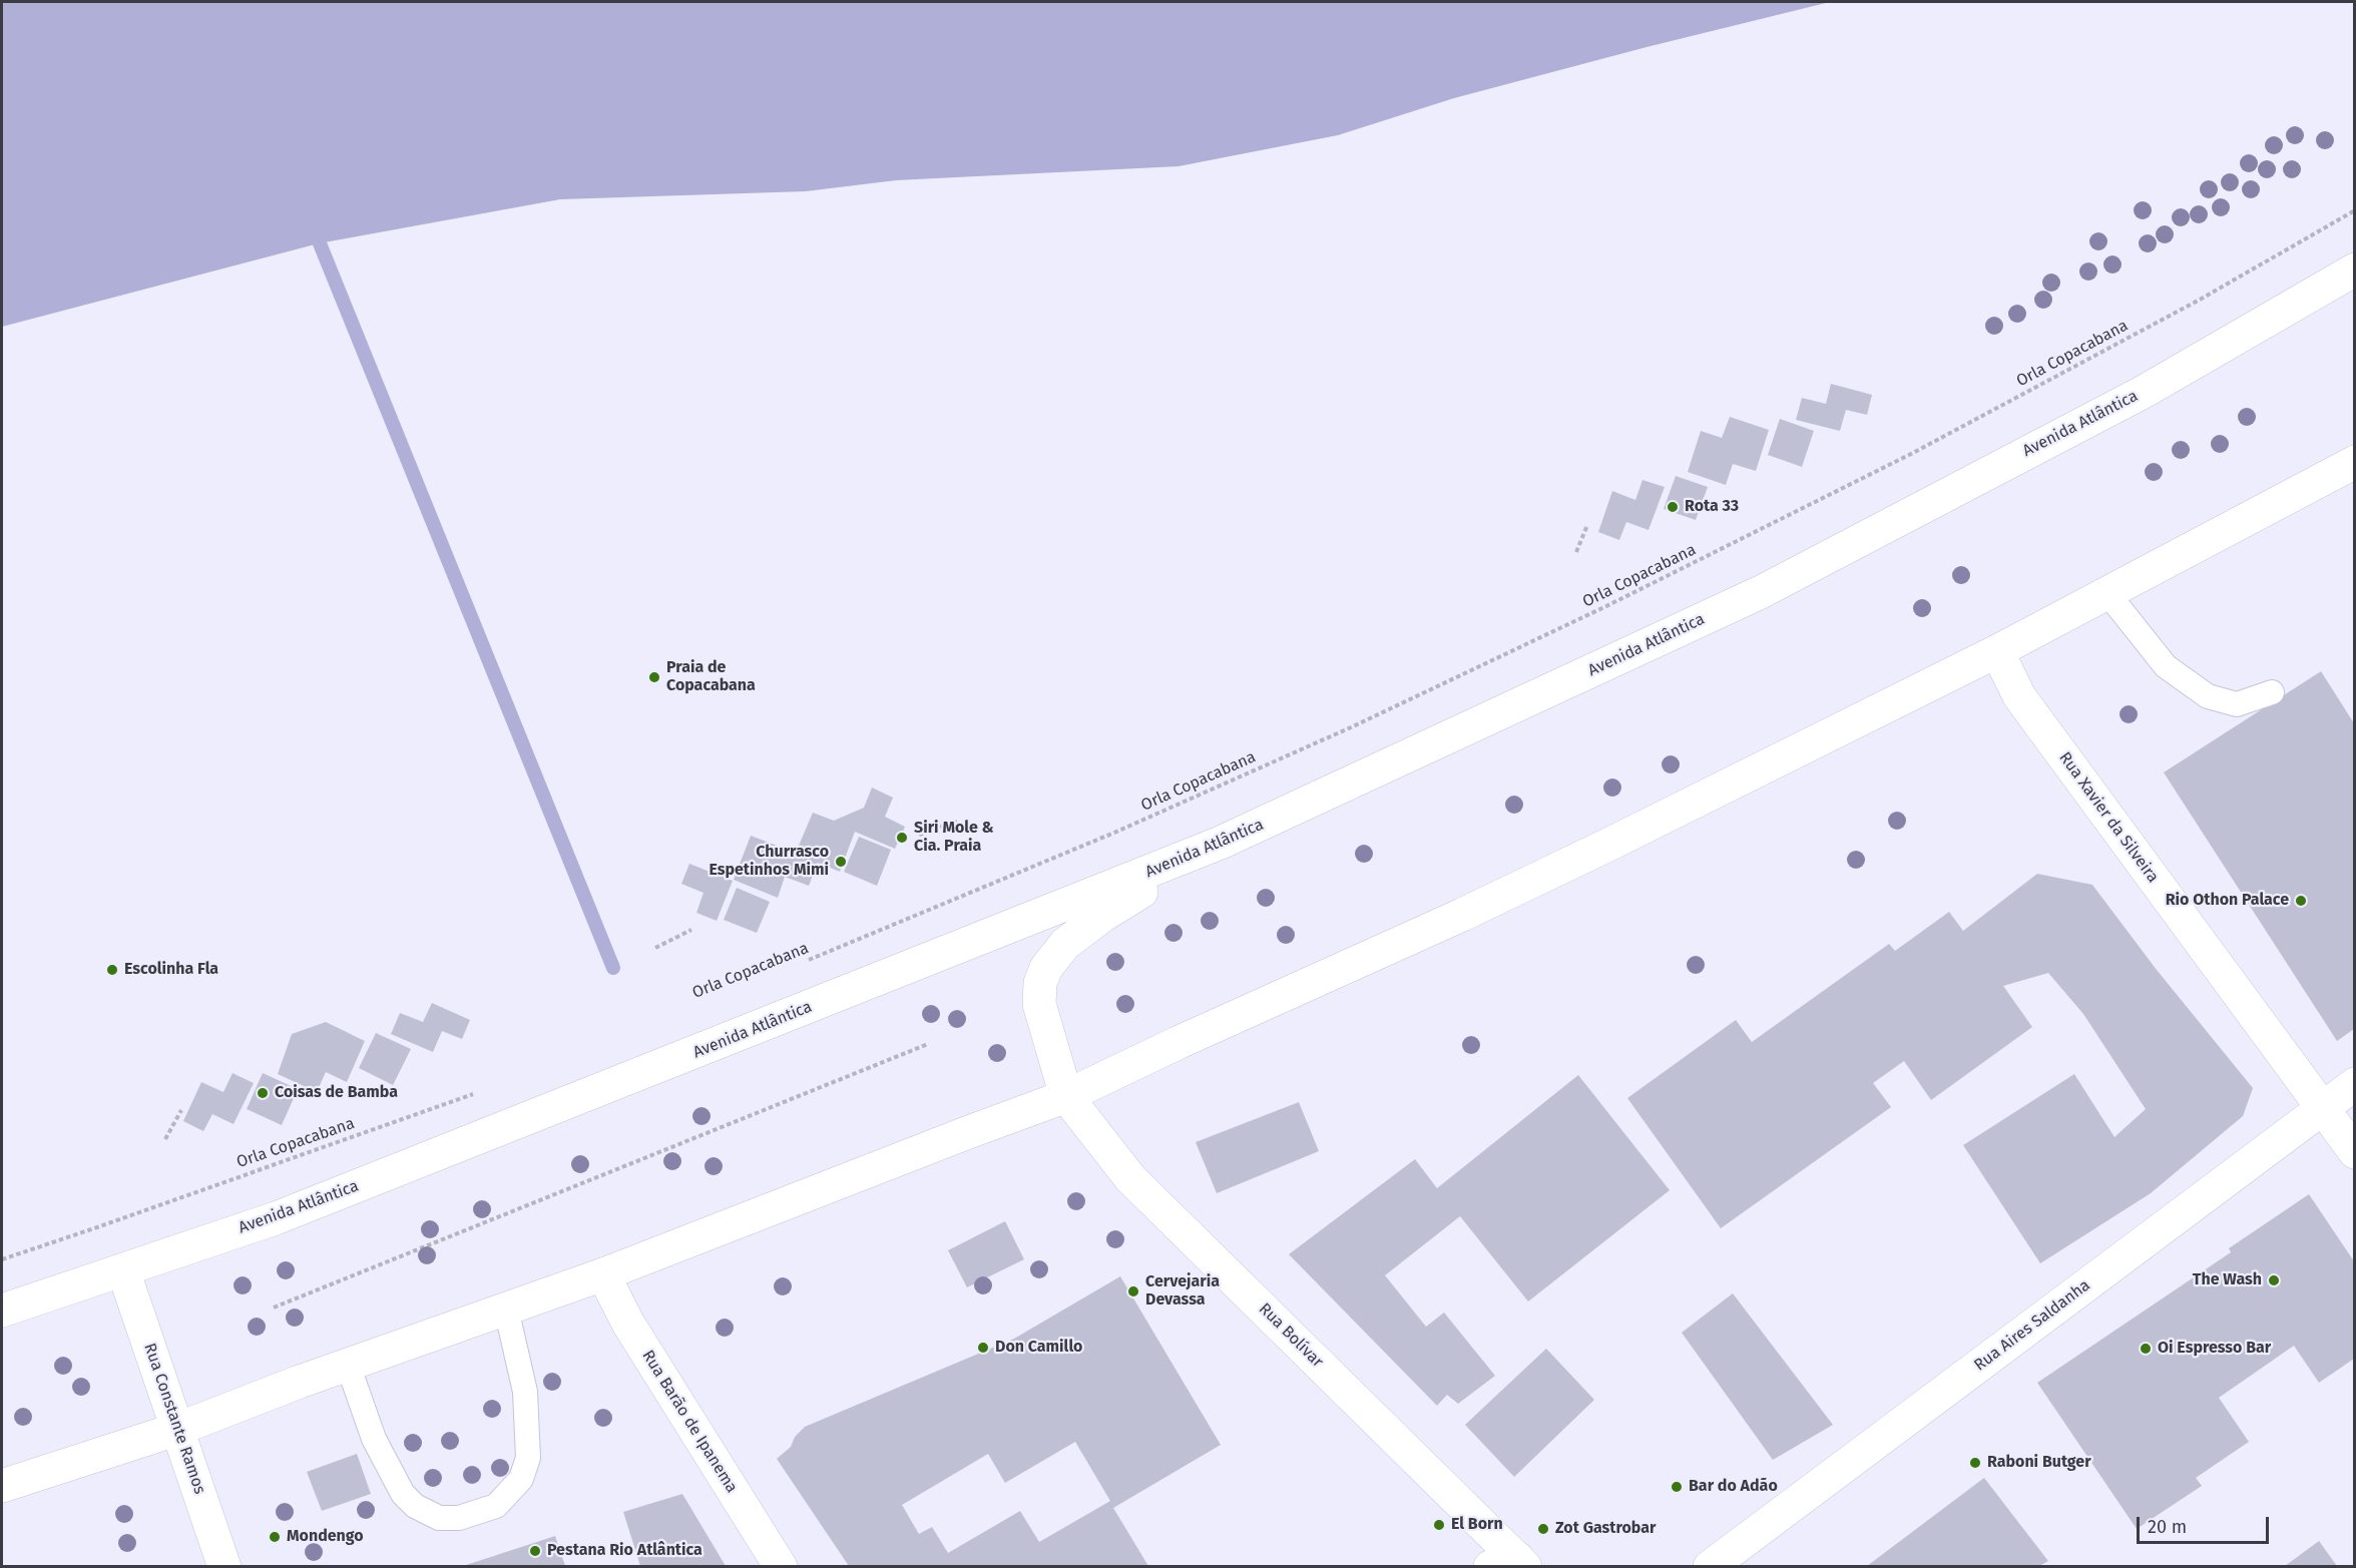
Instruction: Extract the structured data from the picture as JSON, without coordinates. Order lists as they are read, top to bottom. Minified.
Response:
{"streets":{"main road":["Avenida Atlântica","Rua Xavier da Silveira","Rua Aires Saldanha","Rua Bolívar","Rua Constante Ramos","Rua Barão de Ipanema"],"path":["Orla Copacabana"]},"crossings":[["Avenida Atlântica","Rua Constante Ramos"],["Rua Xavier da Silveira","Rua Aires Saldanha"]],"places":["Rota 33","Praia de Copacabana","Siri Mole & Cia. Praia","Churrasco Espetinhos Mimi","Rio Othon Palace","Escolinha Fla","Coisas de Bamba","The Wash","Cervejaria Devassa","Don Camillo","Oi Espresso Bar","Raboni Butger","Bar do Adão","El Born","Zot Gastrobar","Mondengo","Pestana Rio Atlântica"],"scale_bar":"20 m"}
